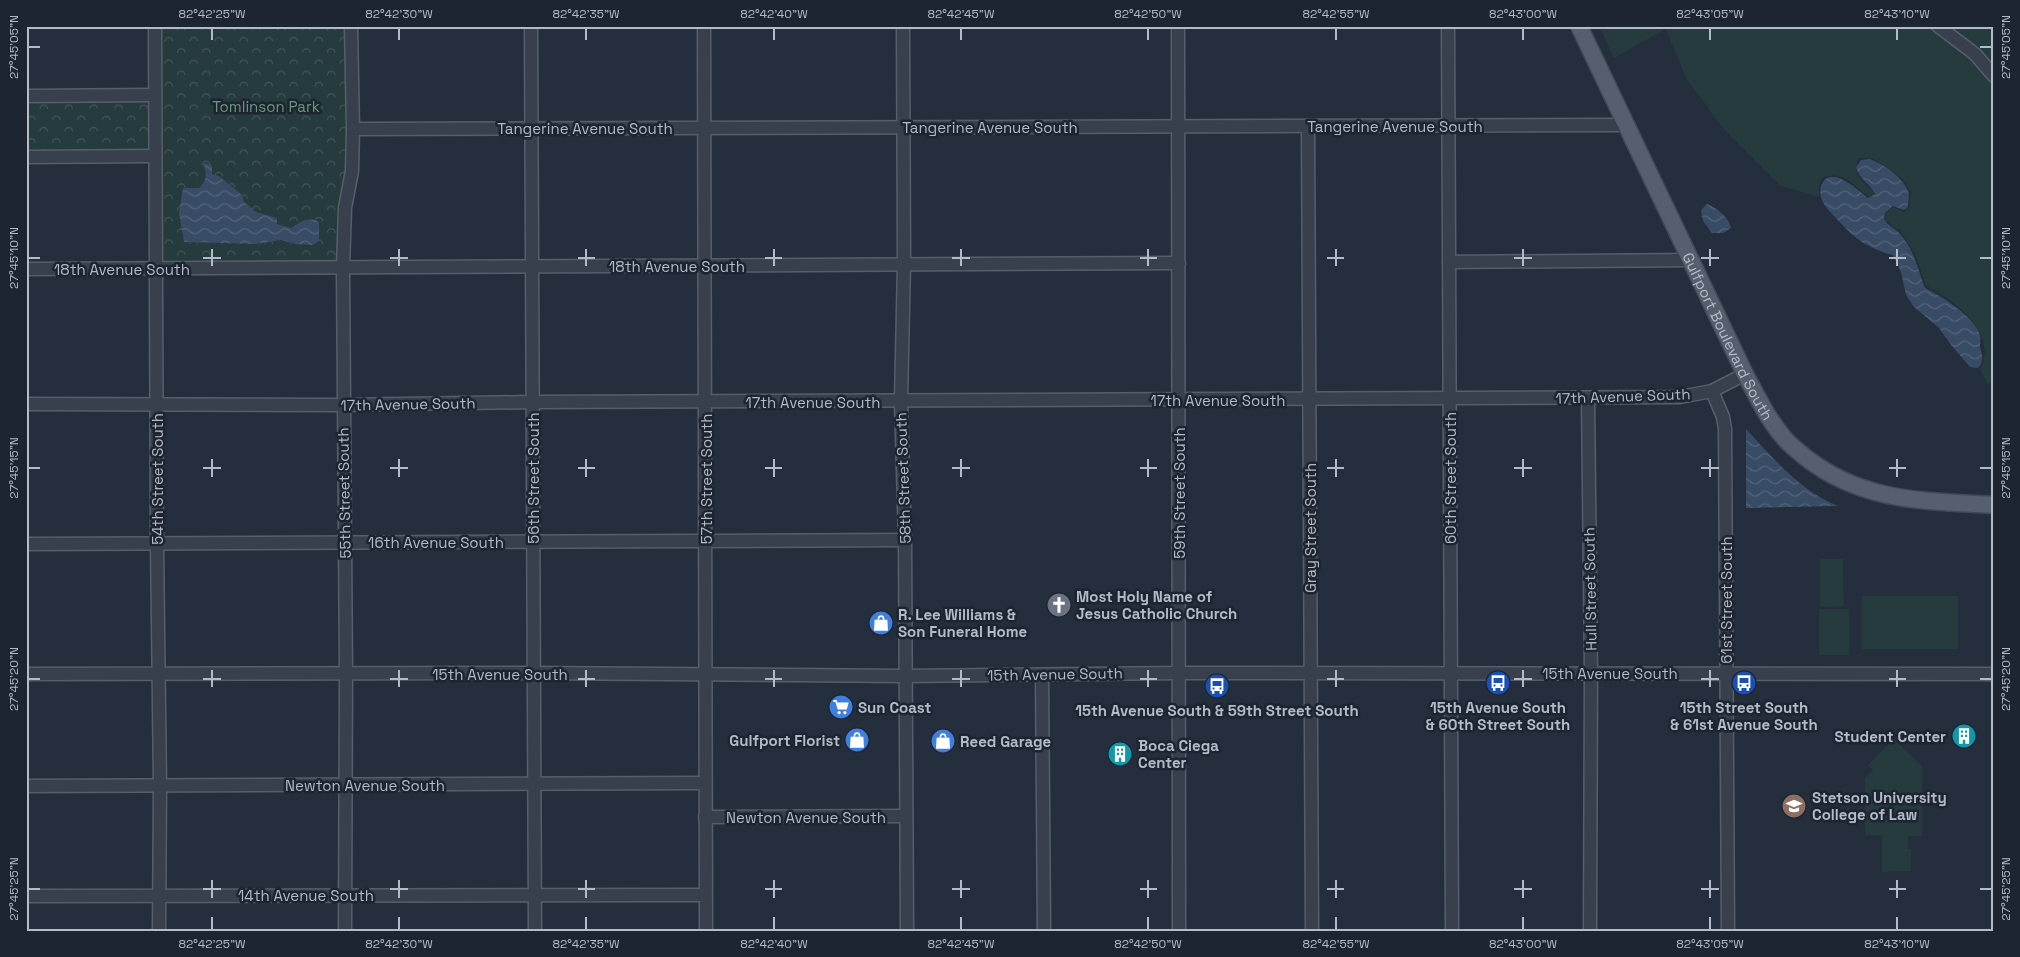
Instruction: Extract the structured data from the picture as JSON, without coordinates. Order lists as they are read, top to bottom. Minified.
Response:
{"streets":{"main road":["Gulfport Boulevard South"],"street":["Tangerine Avenue South","18th Avenue South","17th Avenue South","56th Street South","58th Street South","60th Street South","54th Street South","57th Street South","55th Street South","59th Street South","Gray Street South","16th Avenue South","Hull Street South","61st Street South","15th Avenue South","Newton Avenue South","14th Avenue South"]},"crossings":[["Tangerine Avenue South","Gulfport Boulevard South"],["Tangerine Avenue South","56th Street South"],["Tangerine Avenue South","58th Street South"],["Tangerine Avenue South","60th Street South"],["Tangerine Avenue South","57th Street South"],["Tangerine Avenue South","55th Street South"],["Tangerine Avenue South","59th Street South"],["Tangerine Avenue South","Gray Street South"],["18th Avenue South","56th Street South"],["18th Avenue South","58th Street South"],["18th Avenue South","54th Street South"],["18th Avenue South","57th Street South"],["18th Avenue South","55th Street South"],["18th Avenue South","59th Street South"],["Gulfport Boulevard South","17th Avenue South"],["17th Avenue South","56th Street South"],["17th Avenue South","58th Street South"],["17th Avenue South","60th Street South"],["17th Avenue South","54th Street South"],["17th Avenue South","57th Street South"],["17th Avenue South","55th Street South"],["17th Avenue South","59th Street South"],["17th Avenue South","Gray Street South"],["17th Avenue South","Hull Street South"],["17th Avenue South","61st Street South"],["56th Street South","16th Avenue South"],["56th Street South","15th Avenue South"],["56th Street South","Newton Avenue South"],["56th Street South","14th Avenue South"],["58th Street South","16th Avenue South"],["58th Street South","15th Avenue South"],["58th Street South","Newton Avenue South"],["60th Street South","15th Avenue South"],["54th Street South","16th Avenue South"],["54th Street South","15th Avenue South"],["54th Street South","Newton Avenue South"],["54th Street South","14th Avenue South"],["57th Street South","16th Avenue South"],["57th Street South","15th Avenue South"],["57th Street South","Newton Avenue South"],["57th Street South","14th Avenue South"],["55th Street South","16th Avenue South"],["55th Street South","15th Avenue South"],["55th Street South","Newton Avenue South"],["55th Street South","14th Avenue South"],["59th Street South","15th Avenue South"],["Gray Street South","15th Avenue South"],["Hull Street South","15th Avenue South"],["61st Street South","15th Avenue South"]],"parks":["Tomlinson Park"],"places":{"church":["Most Holy Name of Jesus Catholic Church"],"shop":["R. Lee Williams & Son Funeral Home","Gulfport Florist","Reed Garage"],"bus stop":["15th Avenue South & 60th Street South","15th Street South & 61st Avenue South","15th Avenue South & 59th Street South"],"supermarket":["Sun Coast"],"building":["Student Center","Boca Ciega Center"],"school or university":["Stetson University College of Law"]},"coordinates":["82°42'25\"W","82°42'30\"W","82°42'35\"W","82°42'40\"W","82°42'45\"W","82°42'50\"W","82°42'55\"W","82°43'00\"W","82°43'05\"W","82°43'10\"W","27°45'05\"N","27°45'10\"N","27°45'15\"N","27°45'20\"N","27°45'25\"N"]}
